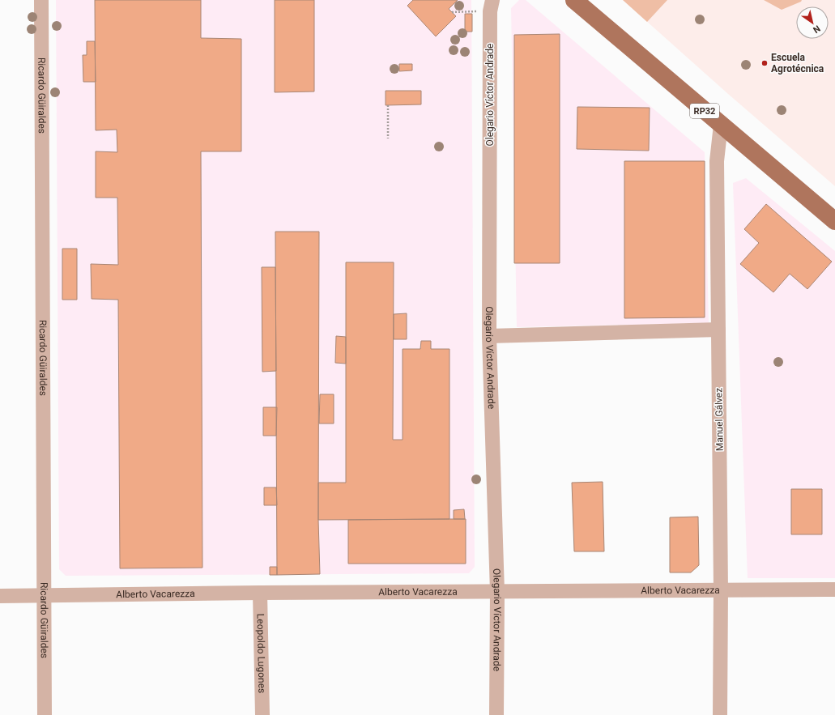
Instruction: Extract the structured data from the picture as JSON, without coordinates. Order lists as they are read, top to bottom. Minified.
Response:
{"streets":{"main road":["RP32"],"street":["Olegario Víctor Andrade","Ricardo Güiraldes","Manuel Gálvez","Alberto Vacarezza","Leopoldo Lugones"]},"crossings":[["Olegario Víctor Andrade","Alberto Vacarezza"],["Ricardo Güiraldes","Alberto Vacarezza"],["RP32","Manuel Gálvez"],["Manuel Gálvez","Alberto Vacarezza"],["Alberto Vacarezza","Leopoldo Lugones"]],"places":["Escuela Agrotécnica"],"north":"bottom right"}
